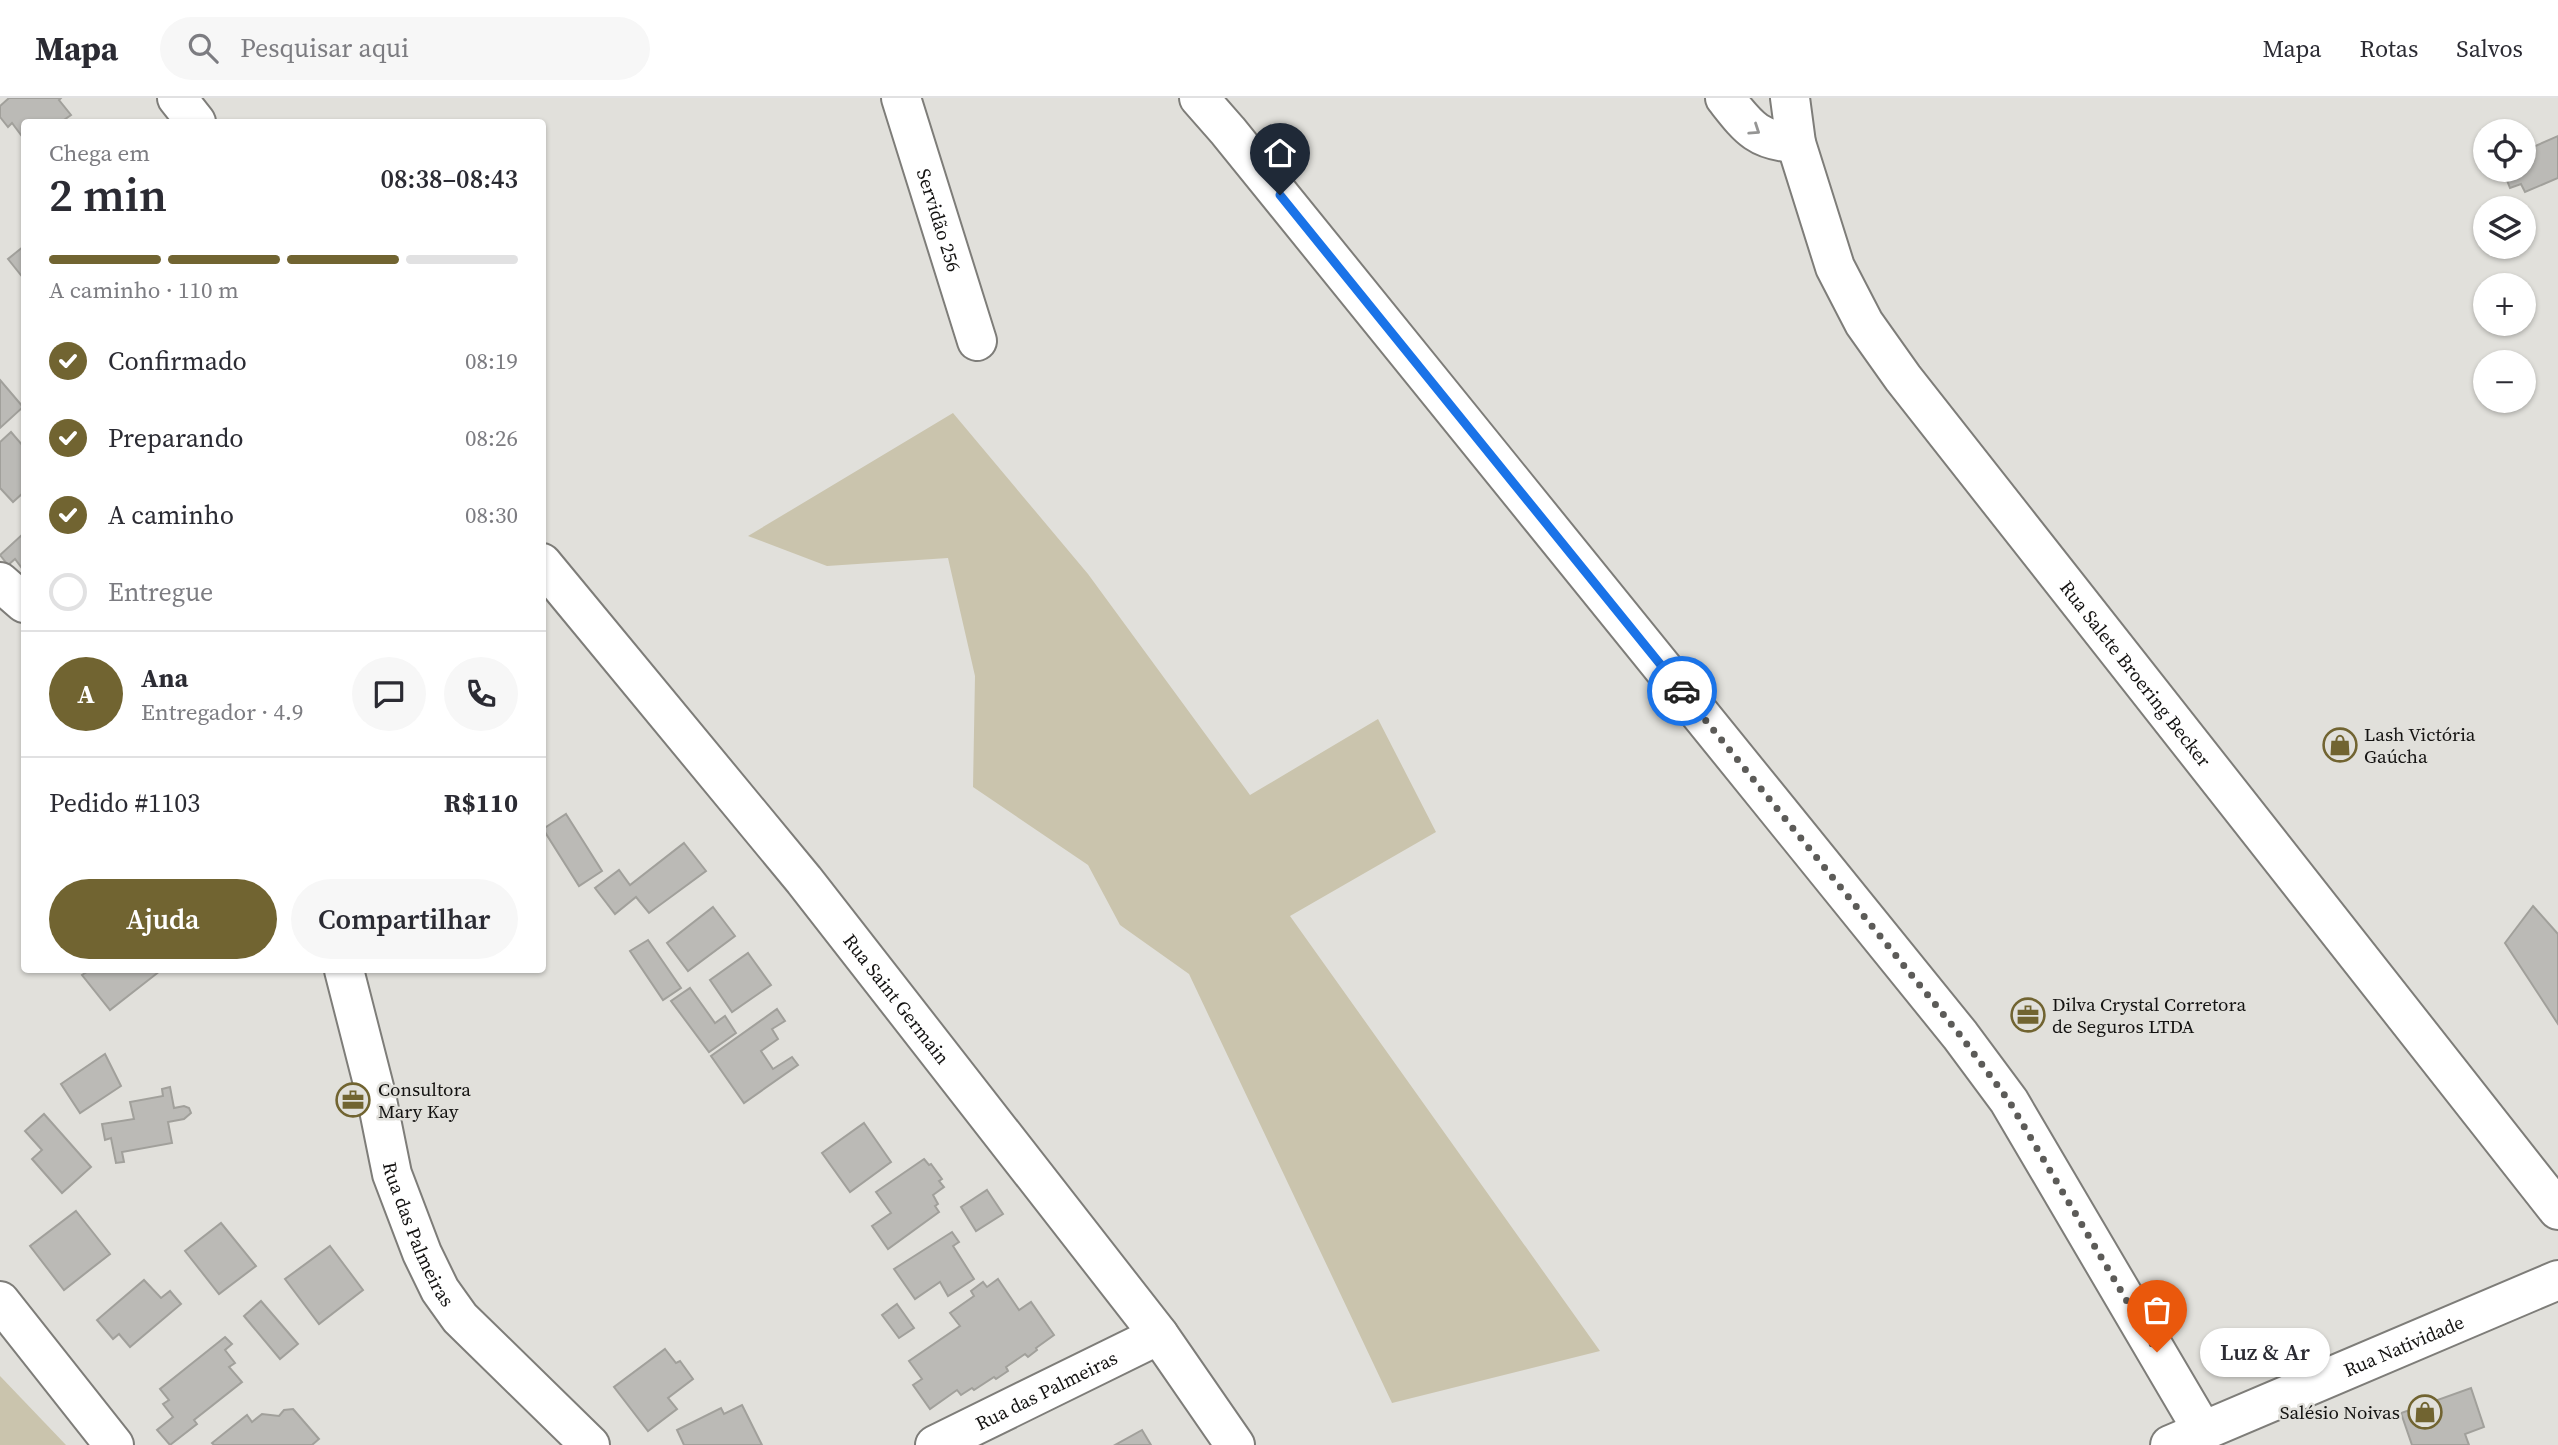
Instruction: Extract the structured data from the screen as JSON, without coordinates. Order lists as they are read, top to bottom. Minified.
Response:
{"streets":{"street":["Servidão 256","Rua Salete Broering Becker","Rua Saint Germain","Rua das Palmeiras","Rua Natividade"]},"crossings":[["Rua Saint Germain","Rua das Palmeiras"]],"places":{"shop":["Lash Victória Gaúcha","Salésio Noivas"],"office":["Dilva Crystal Corretora de Seguros LTDA","Consultora Mary Kay"],"other":["Luz & Ar"]},"page":{"header":"Mapa","search":"Pesquisar aqui","nav":["Mapa","Rotas","Salvos"],"map_buttons":["+","−"],"heading":["2 min","Chega em","08:38–08:43"],"panel":["Ana","Entregador · 4.9","Pedido #1103","R$110"],"bar":"A caminho · 110 m","list":[["Confirmado","08:19"],["Preparando","08:26"],["A caminho","08:30"],"Entregue"],"round":"A","buttons":["Ajuda","Compartilhar"],"bubble":"Luz & Ar"}}
